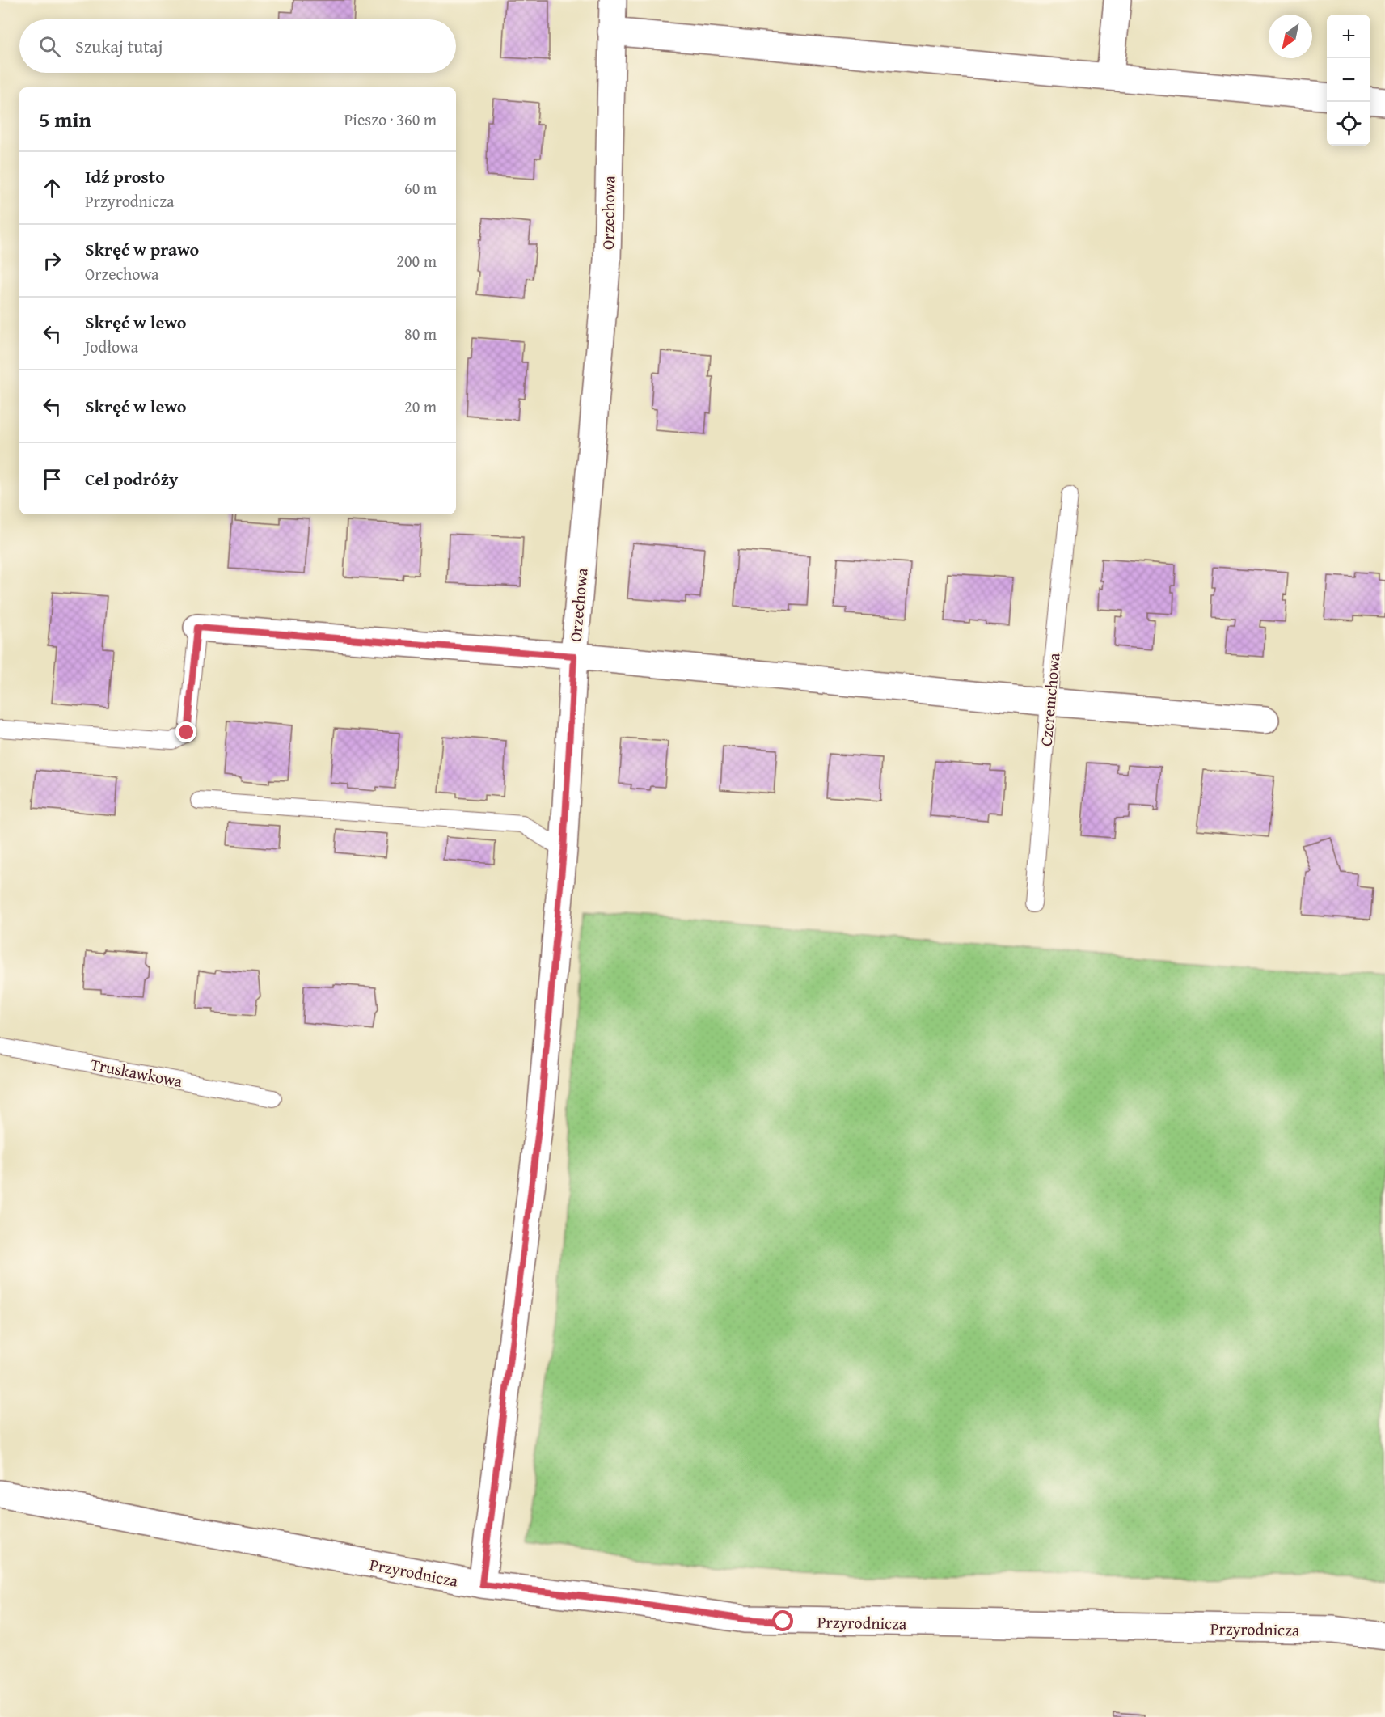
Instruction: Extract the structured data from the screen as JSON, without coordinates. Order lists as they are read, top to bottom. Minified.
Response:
{"streets":{"street":["Orzechowa","Przyrodnicza"],"lane":["Czeremchowa","Truskawkowa"]},"crossings":[["Orzechowa","Przyrodnicza"]],"north":"bottom left","page":{"map_buttons":["+","−"],"search":"Szukaj tutaj","heading":["5 min","Pieszo · 360 m"],"list":[["Idź prosto","Przyrodnicza","60 m"],["Skręć w prawo","Orzechowa","200 m"],["Skręć w lewo","Jodłowa","80 m"],["Skręć w lewo","20 m"],"Cel podróży"]}}
